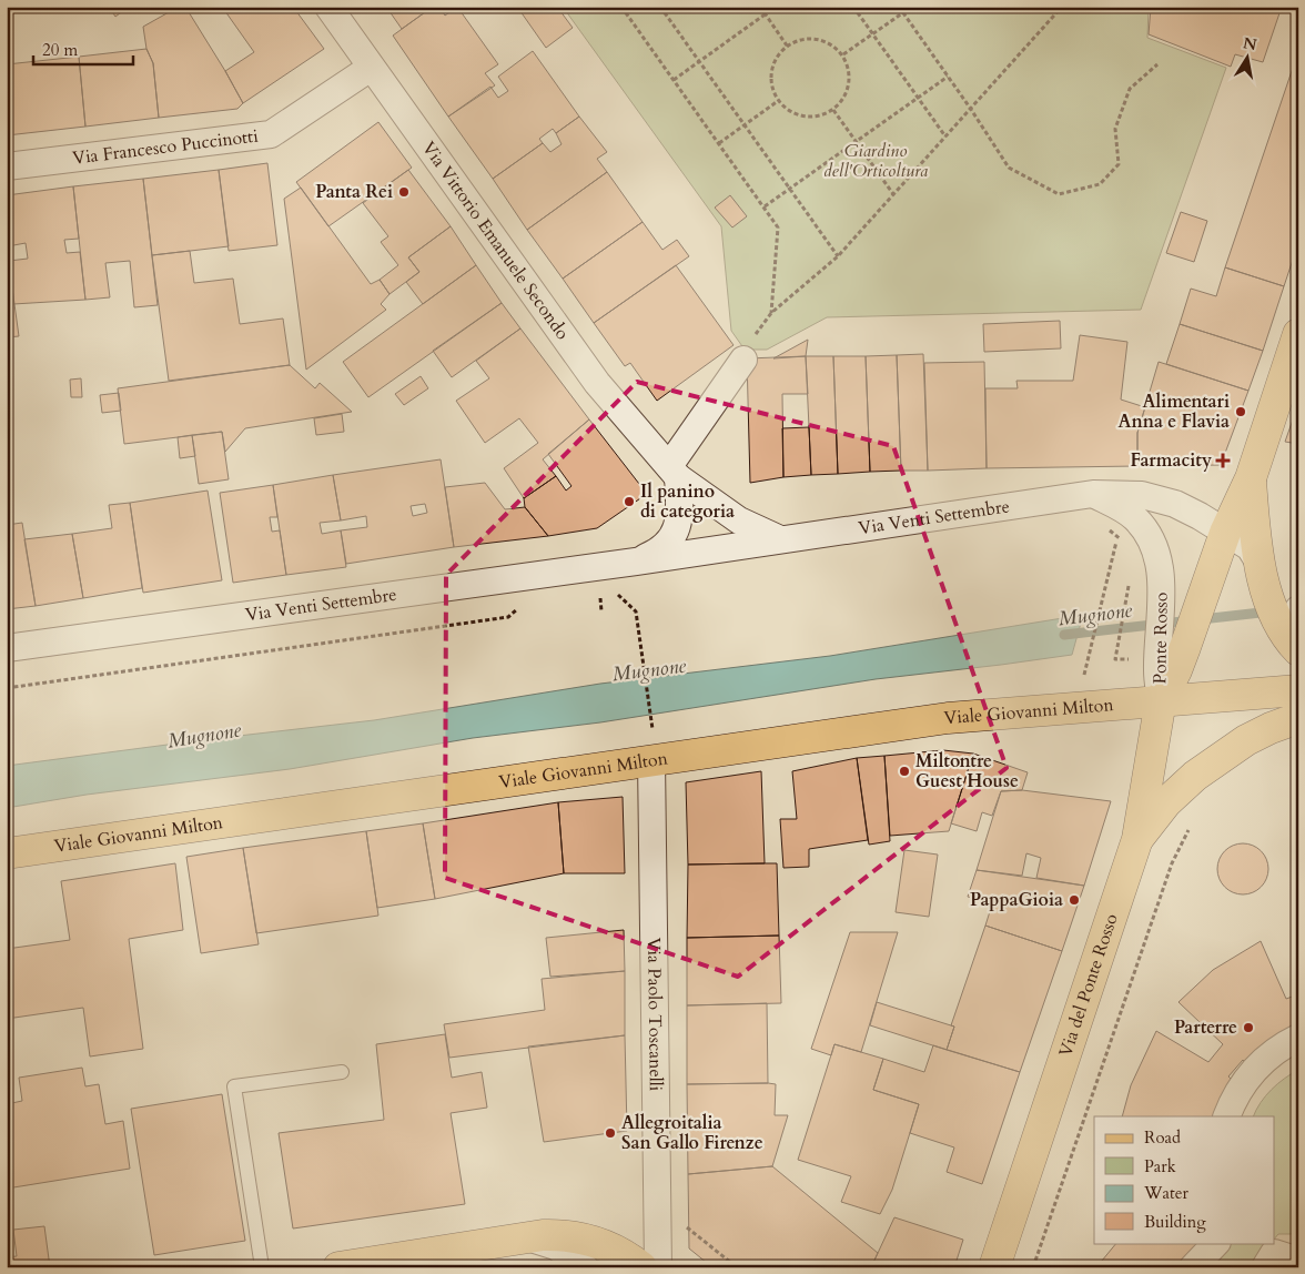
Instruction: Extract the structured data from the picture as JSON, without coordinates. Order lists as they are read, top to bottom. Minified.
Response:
{"streets":{"main road":["Ponte Rosso","Viale Giovanni Milton","Via del Ponte Rosso"],"street":["Via Francesco Puccinotti","Via Vittorio Emanuele Secondo","Via Venti Settembre","Via Paolo Toscanelli"]},"crossings":[["Via Francesco Puccinotti","Via Vittorio Emanuele Secondo"],["Via Vittorio Emanuele Secondo","Via Venti Settembre"],["Via Venti Settembre","Ponte Rosso"],["Ponte Rosso","Viale Giovanni Milton"],["Ponte Rosso","Via del Ponte Rosso"],["Viale Giovanni Milton","Via del Ponte Rosso"],["Viale Giovanni Milton","Via Paolo Toscanelli"]],"water":["Mugnone"],"parks":["Giardino dell'Orticoltura"],"places":{"other":["Panta Rei","Alimentari Anna e Flavia","Il panino di categoria","Miltontre Guest House","PappaGioia","Parterre","Allegroitalia San Gallo Firenze"],"health":["Farmacity"]},"legend":["Road","Park","Water","Building"],"scale_bar":"20 m","north":"top"}
